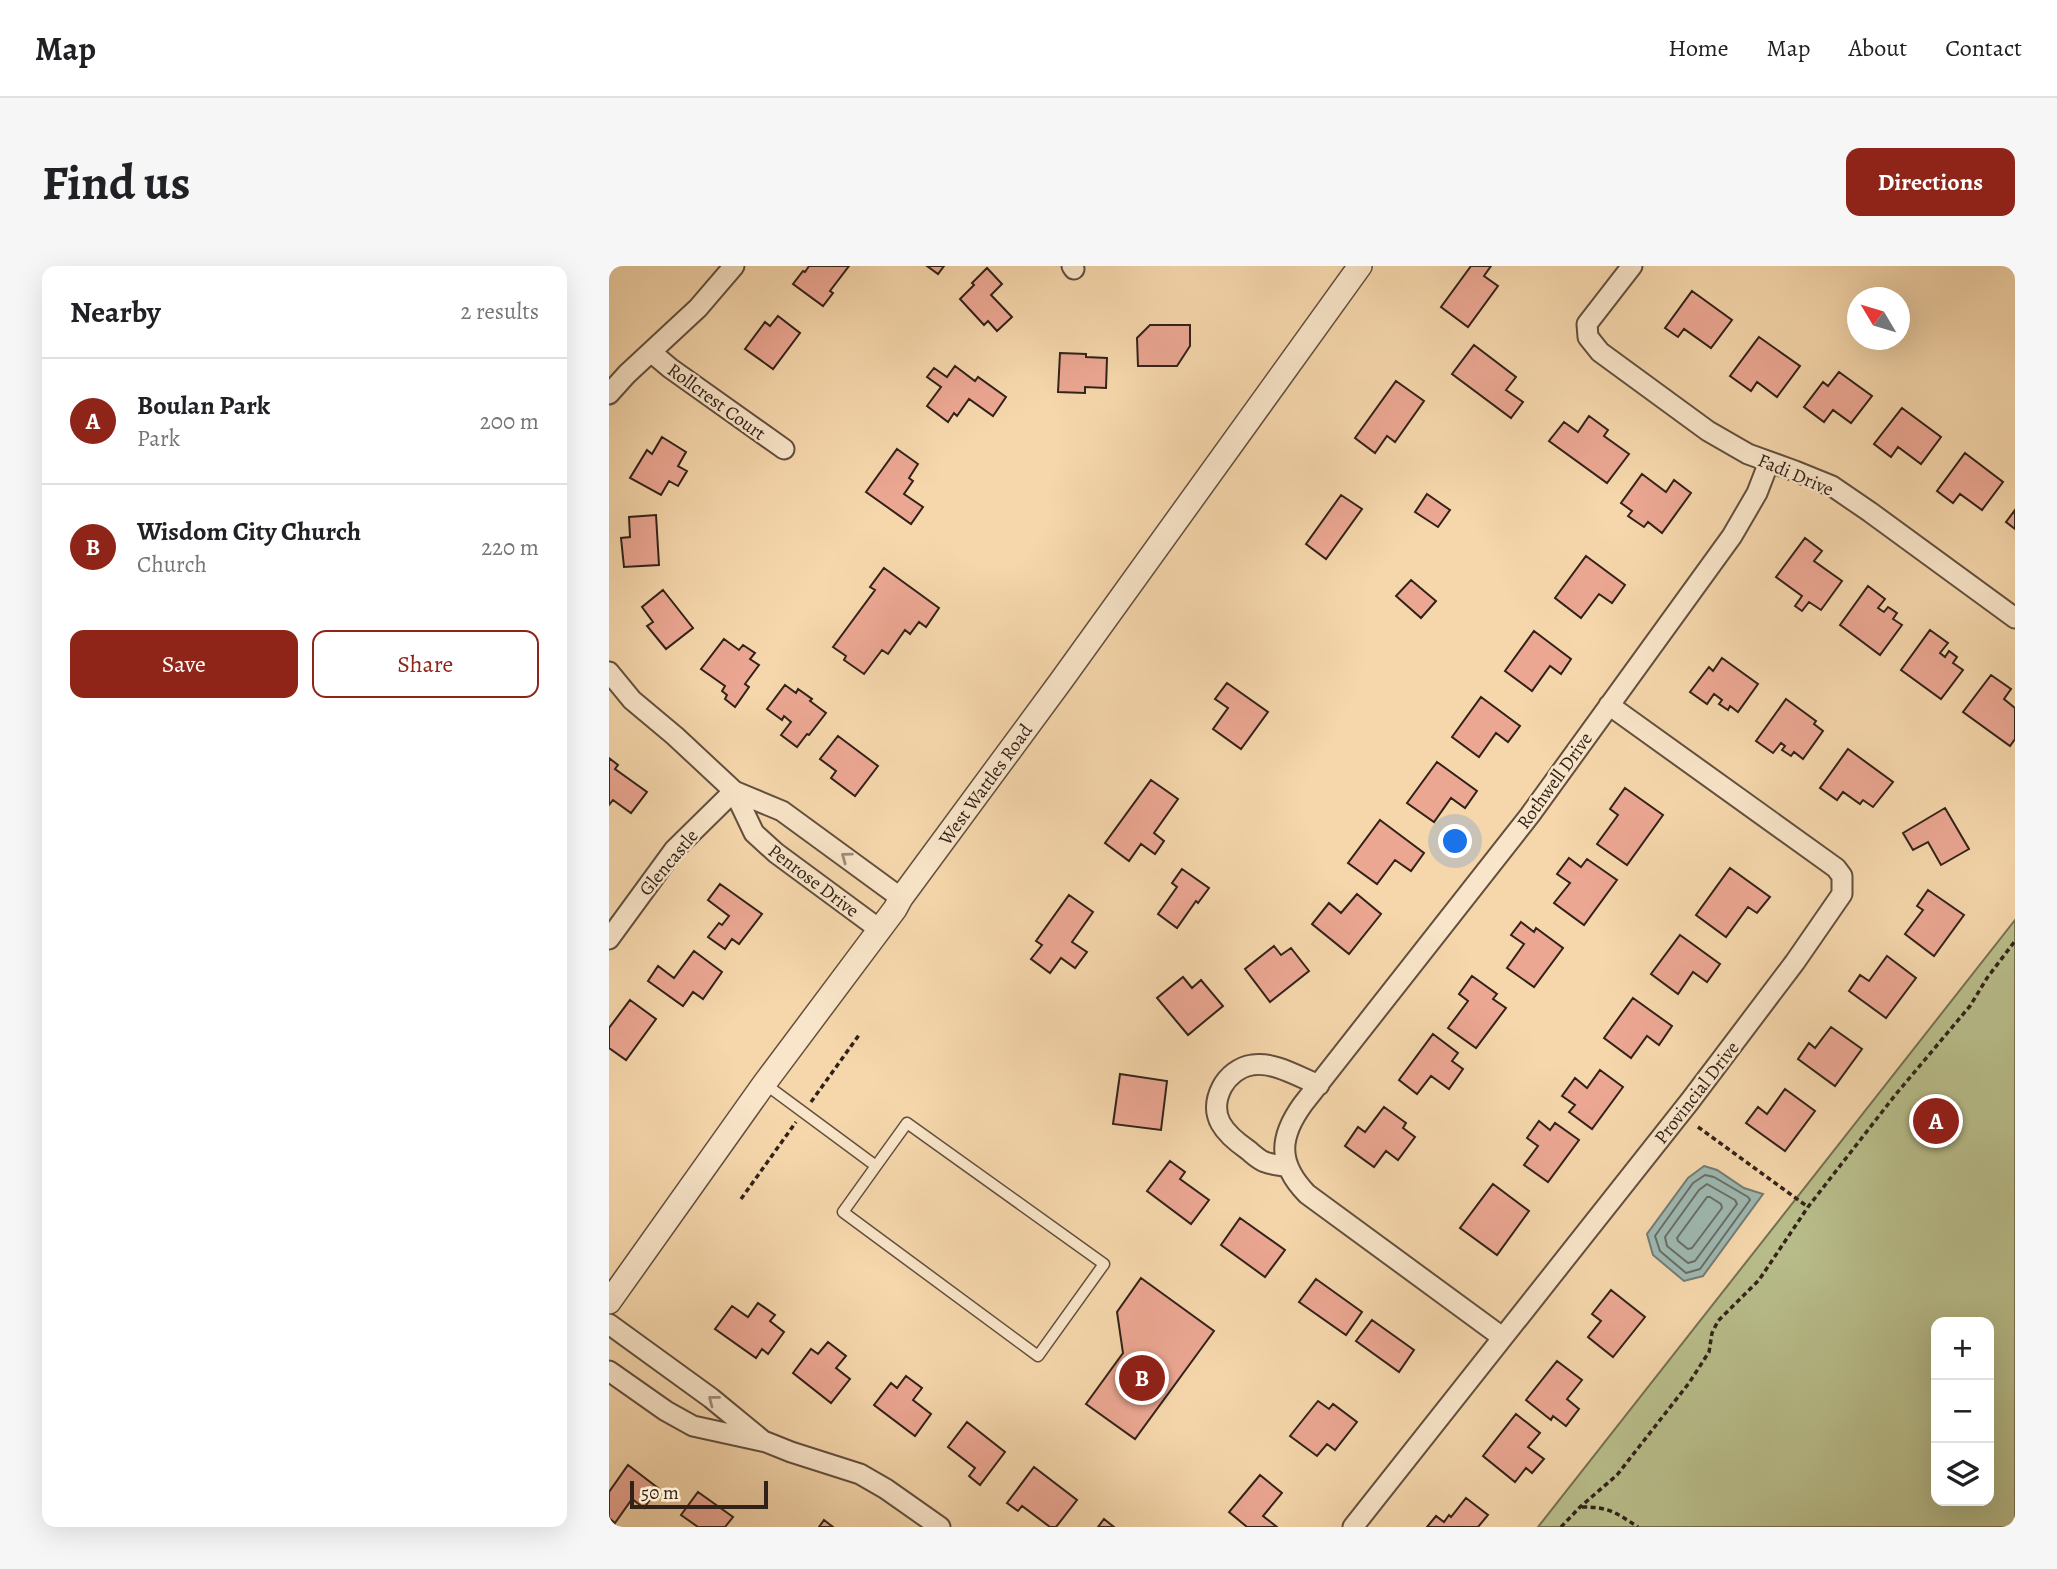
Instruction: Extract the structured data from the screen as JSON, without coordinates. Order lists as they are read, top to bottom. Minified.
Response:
{"streets":{"street":["Rollcrest Court","Fadi Drive","Rothwell Drive","West Wattles Road","Glencastle","Penrose Drive","Provincial Drive"]},"crossings":[["Fadi Drive","Rothwell Drive"],["Rothwell Drive","Provincial Drive"],["West Wattles Road","Penrose Drive"],["Glencastle","Penrose Drive"]],"scale_bar":"50 m","north":"top left","page":{"header":"Map","nav":["Home","Map","About","Contact"],"buttons":["Directions",["Save","Share"]],"title":"Find us","heading":["Nearby","2 results"],"list":[{"mark":"A","name":"Boulan Park","note":"Park","value":"200 m"},{"mark":"B","name":"Wisdom City Church","note":"Church","value":"220 m"}],"pins":["A","B"],"map_buttons":["+","−"],"scale":"50 m"}}
